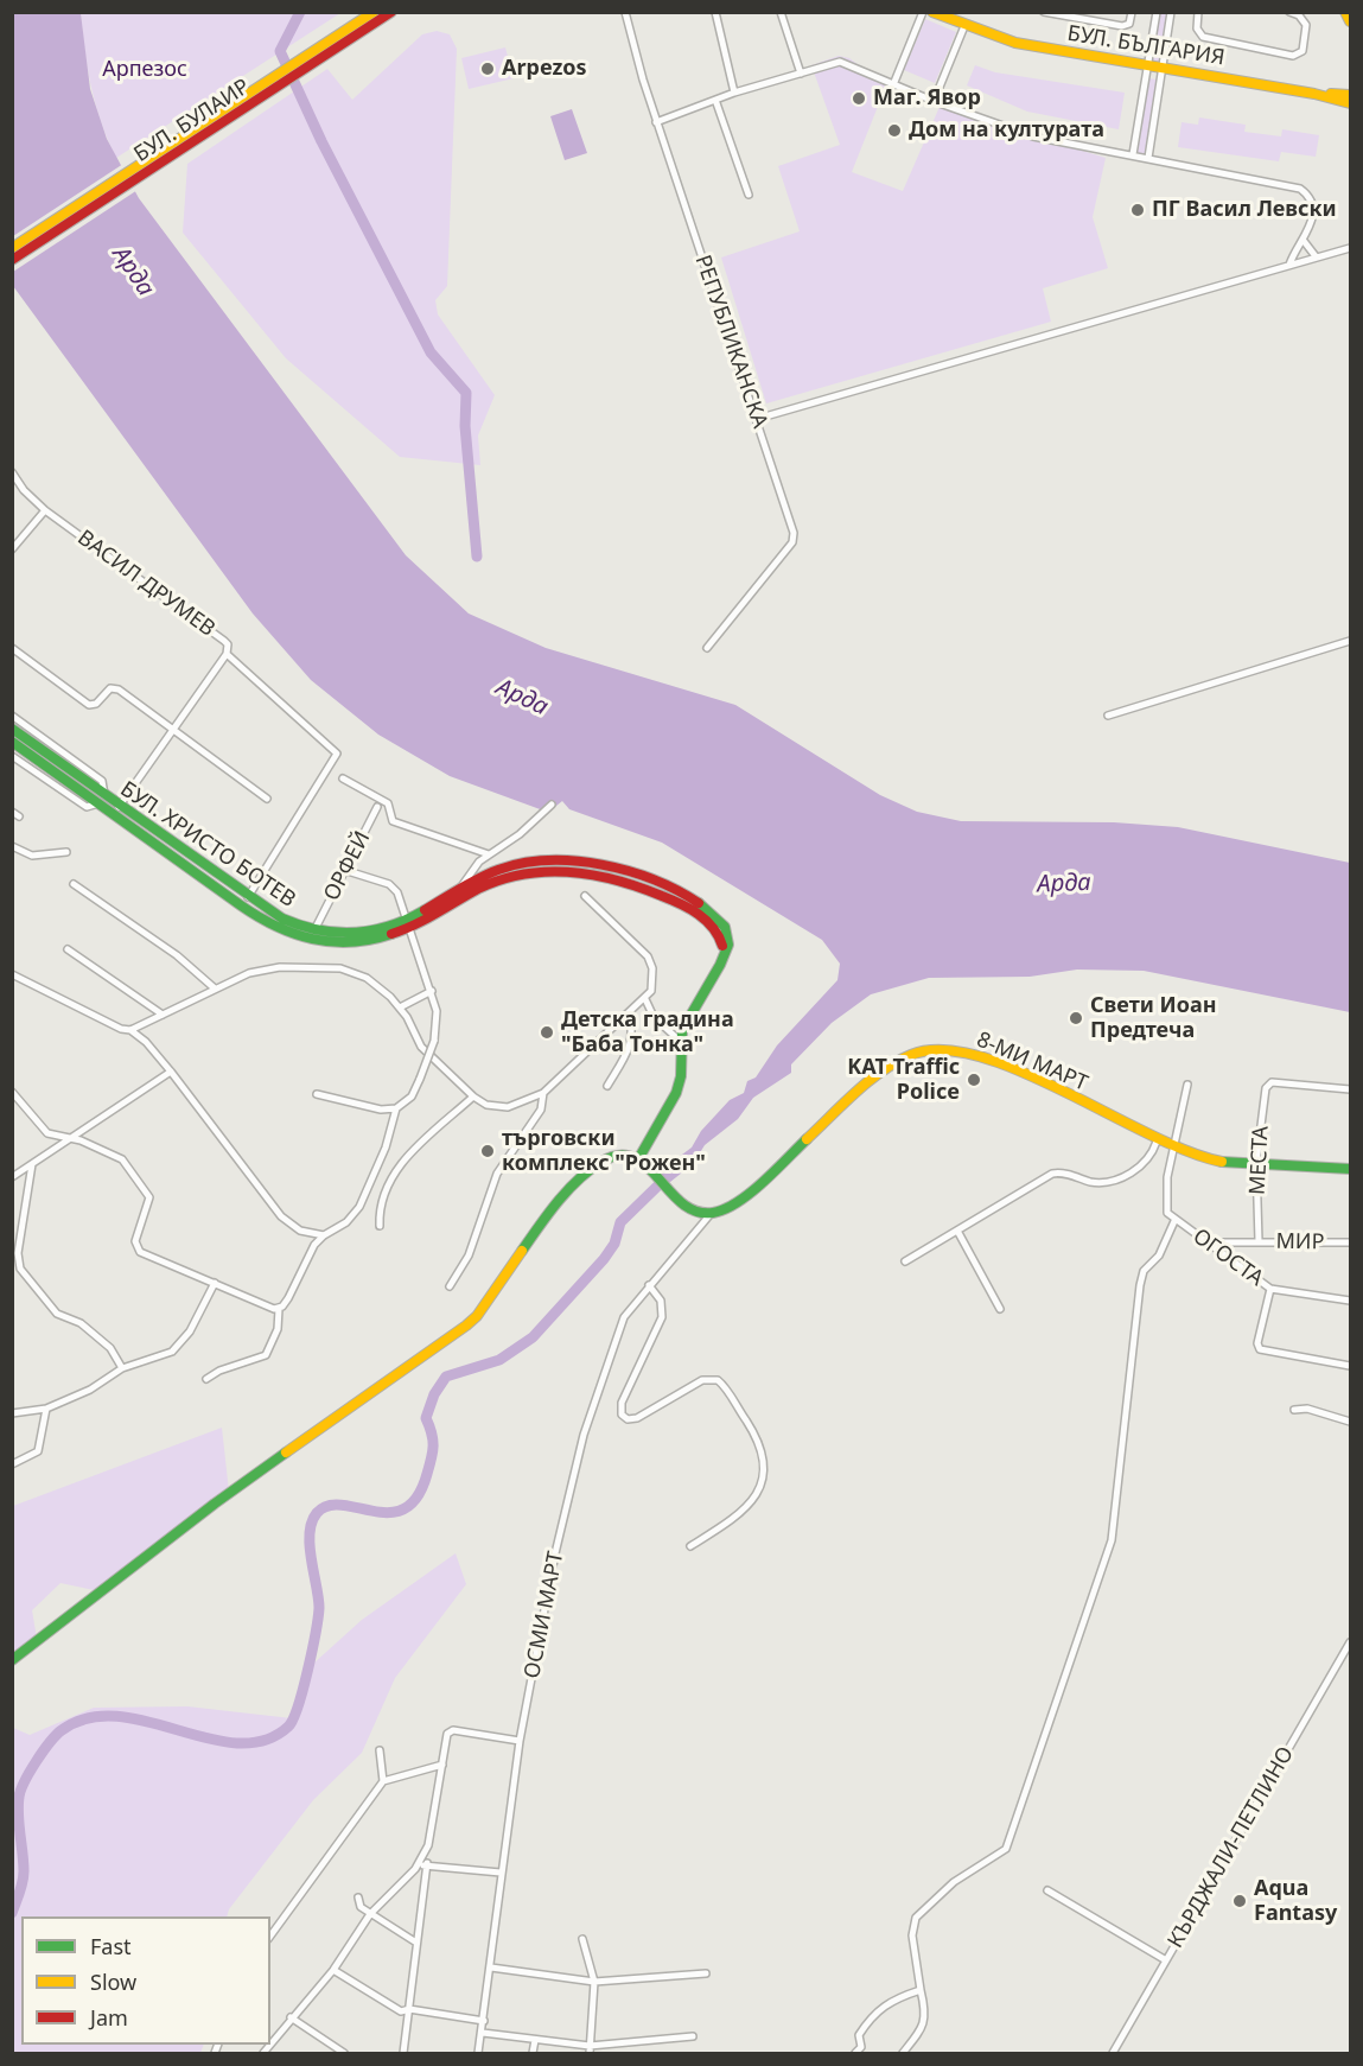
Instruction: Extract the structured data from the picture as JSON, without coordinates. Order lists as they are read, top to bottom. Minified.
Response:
{"streets":{"main road":["БУЛ. БЪЛГАРИЯ","БУЛ. БУЛАИР","БУЛ. ХРИСТО БОТЕВ","8-МИ МАРТ"],"street":["РЕПУБЛИКАНСКА","ВАСИЛ ДРУМЕВ","ОРФЕЙ","МЕСТА","МИР","ОГОСТА","ОСМИ МАРТ","КЪРДЖАЛИ-ПЕТЛИНО"]},"crossings":[["ВАСИЛ ДРУМЕВ","БУЛ. ХРИСТО БОТЕВ"],["8-МИ МАРТ","МЕСТА"],["8-МИ МАРТ","ОГОСТА"],["8-МИ МАРТ","ОСМИ МАРТ"],["МЕСТА","МИР"],["МИР","ОГОСТА"]],"water":["Арда"],"parks":["Арпезос"],"places":["Arpezos","Маг. Явор","Дом на културата","ПГ Васил Левски","Свети Иоан Предтеча","Детска градина \"Баба Тонка\"","KAT Traffic Police","търговски комплекс \"Рожен\"","Aqua Fantasy"],"legend":["Fast","Slow","Jam"]}
